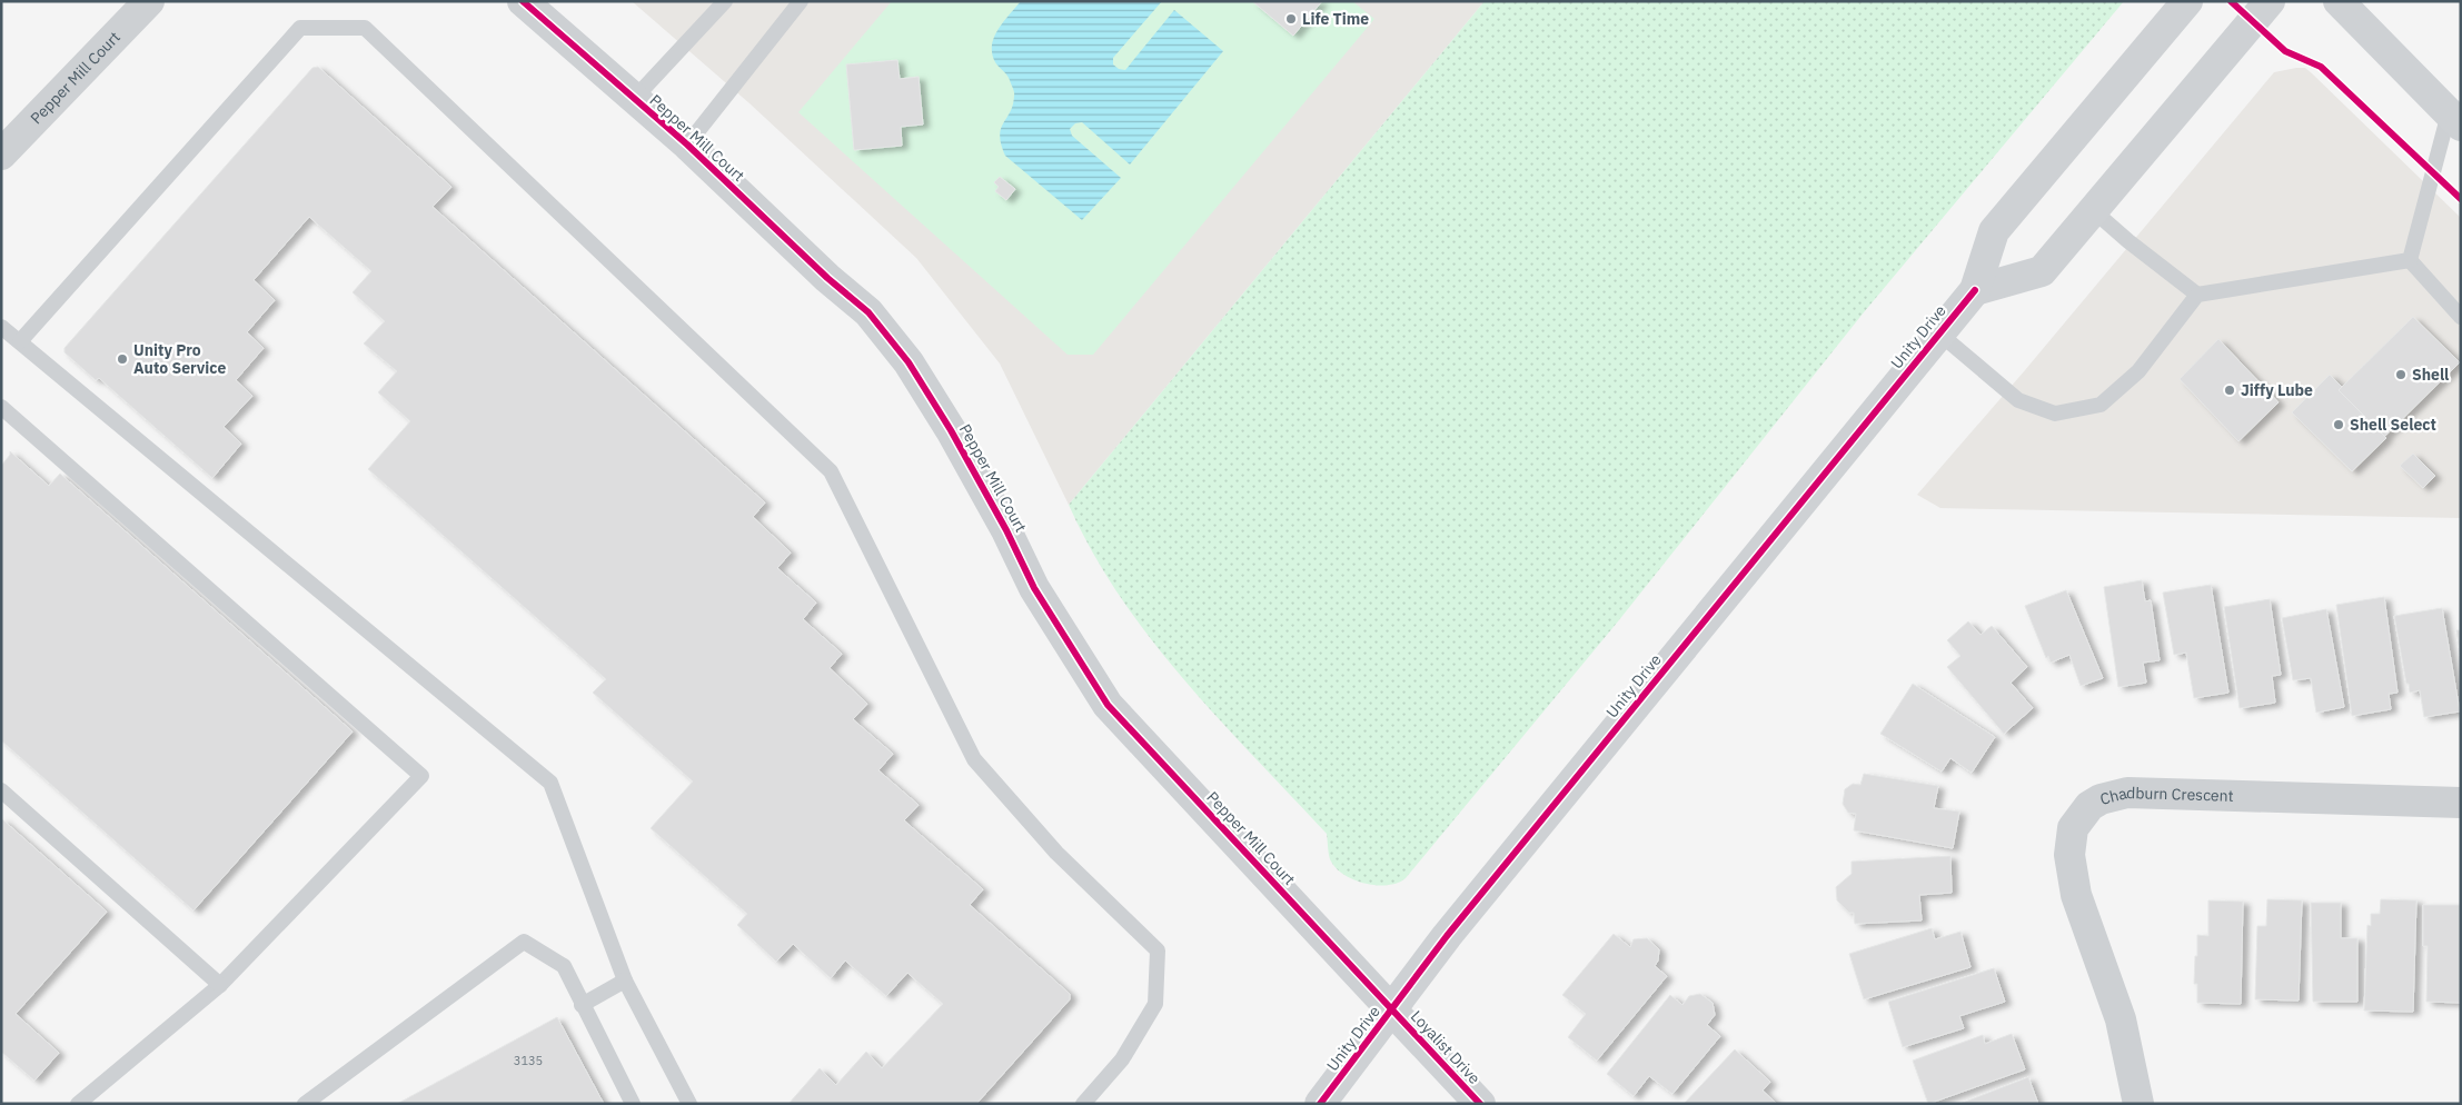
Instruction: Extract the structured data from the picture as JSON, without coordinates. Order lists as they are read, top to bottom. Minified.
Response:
{"streets":{"street":["Pepper Mill Court","Unity Drive","Chadburn Crescent","Loyalist Drive"]},"crossings":[["Pepper Mill Court","Unity Drive"],["Pepper Mill Court","Loyalist Drive"],["Unity Drive","Loyalist Drive"]],"places":["Life Time","Unity Pro Auto Service","Shell","Jiffy Lube","Shell Select"],"house_numbers":["3135"]}
